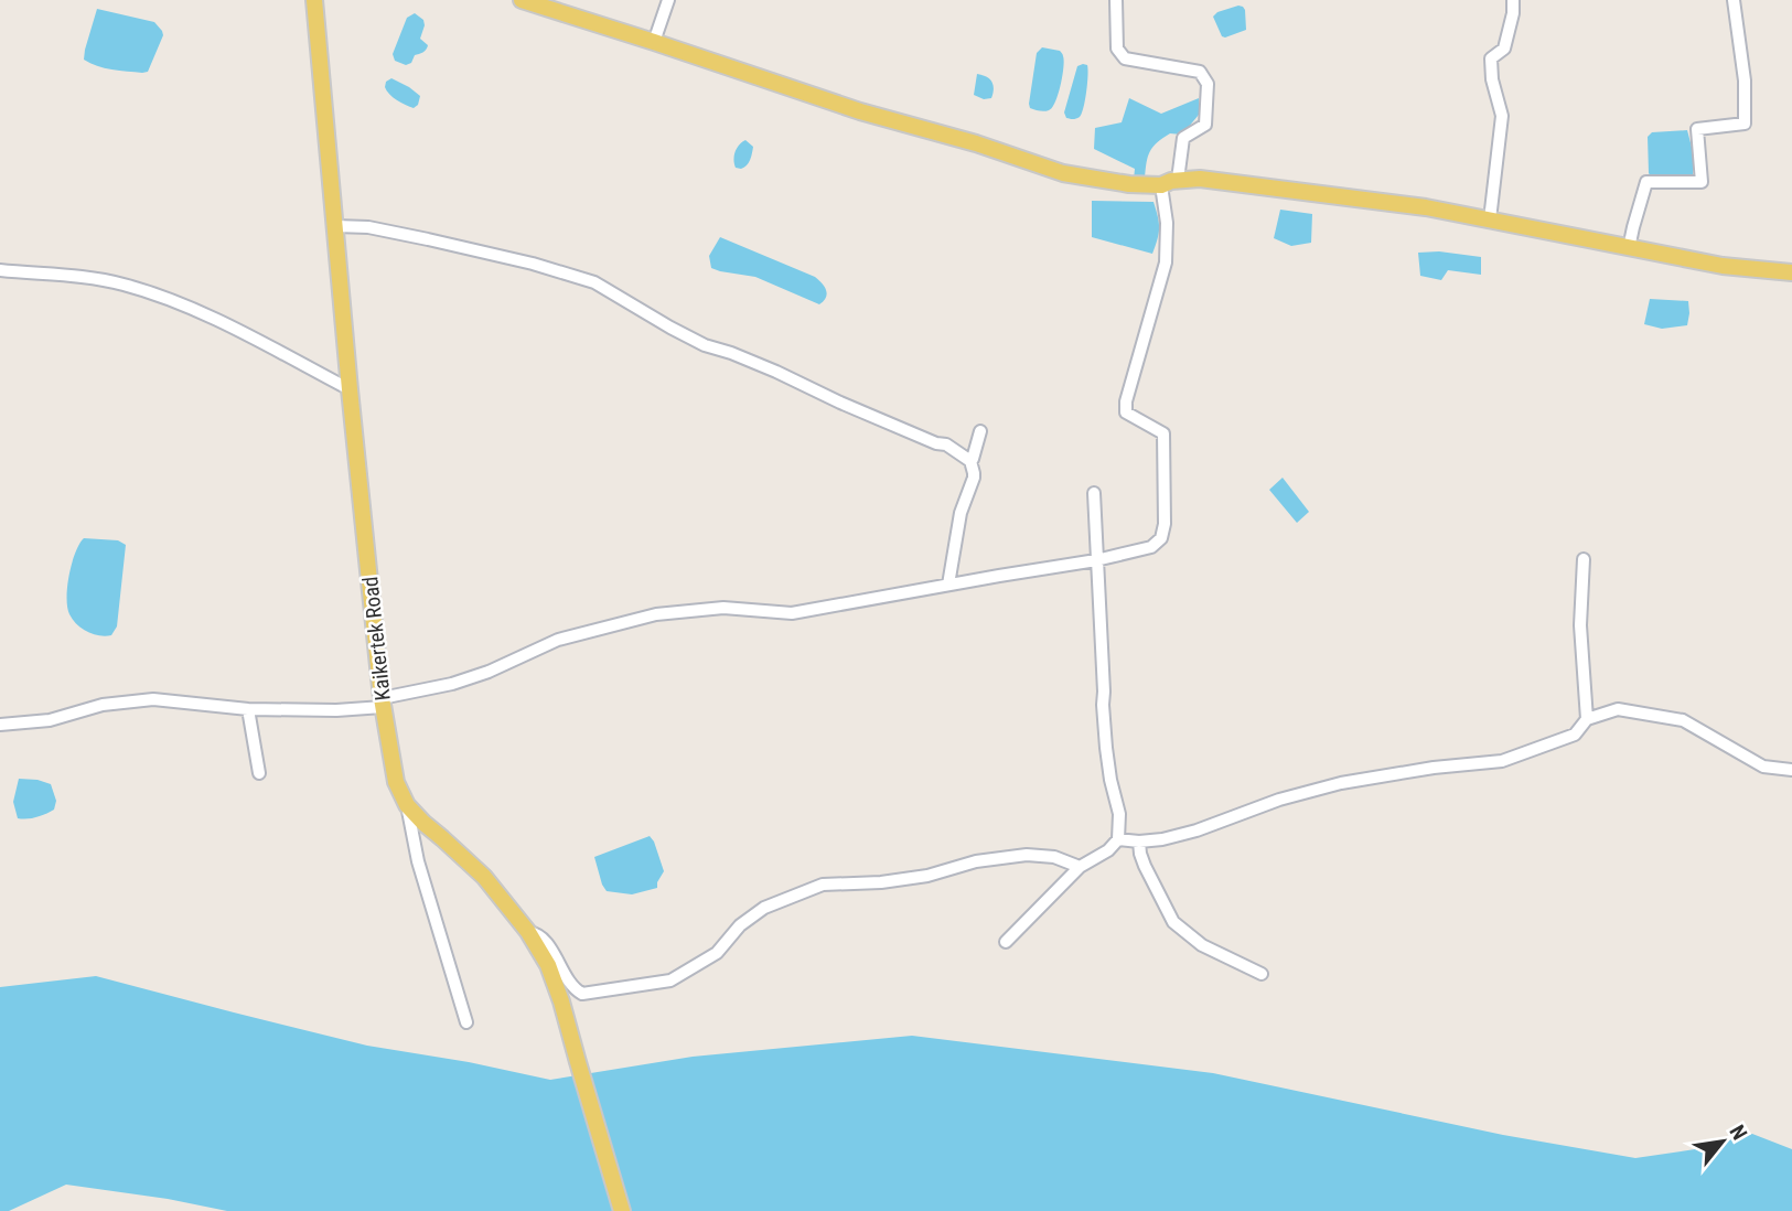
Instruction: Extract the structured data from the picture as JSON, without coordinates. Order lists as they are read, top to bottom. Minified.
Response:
{"streets":{"main road":["Kaikertek Road"]},"north":"top right"}
